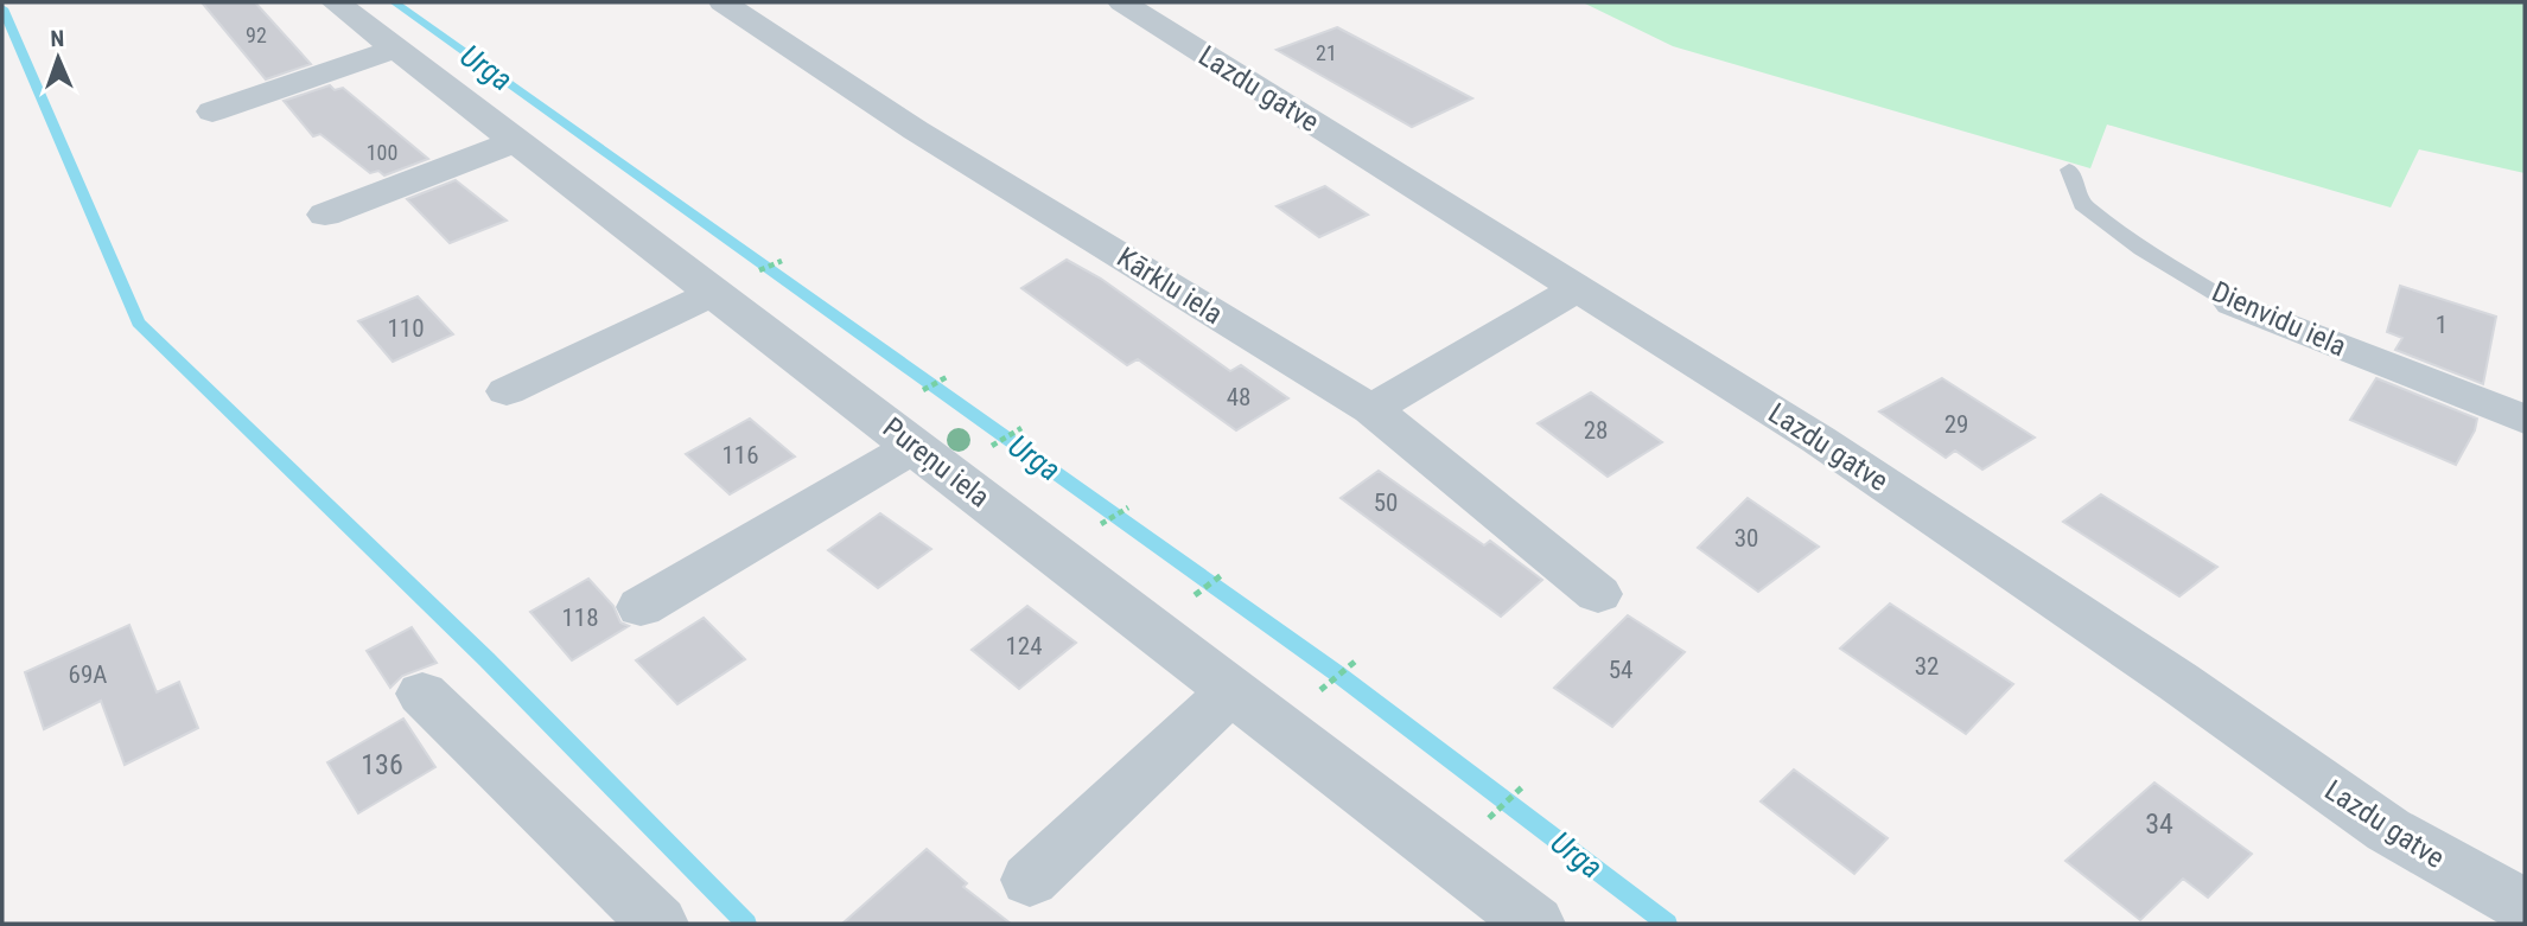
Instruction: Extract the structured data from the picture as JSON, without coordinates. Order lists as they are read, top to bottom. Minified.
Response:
{"streets":{"street":["Lazdu gatve","Kārklu iela","Dienvidu iela","Pureņu iela"]},"water":["Urga"],"house_numbers":["92","21","100","1","110","48","29","28","116","50","30","118","124","32","54","69A","136","34"],"north":"top"}
